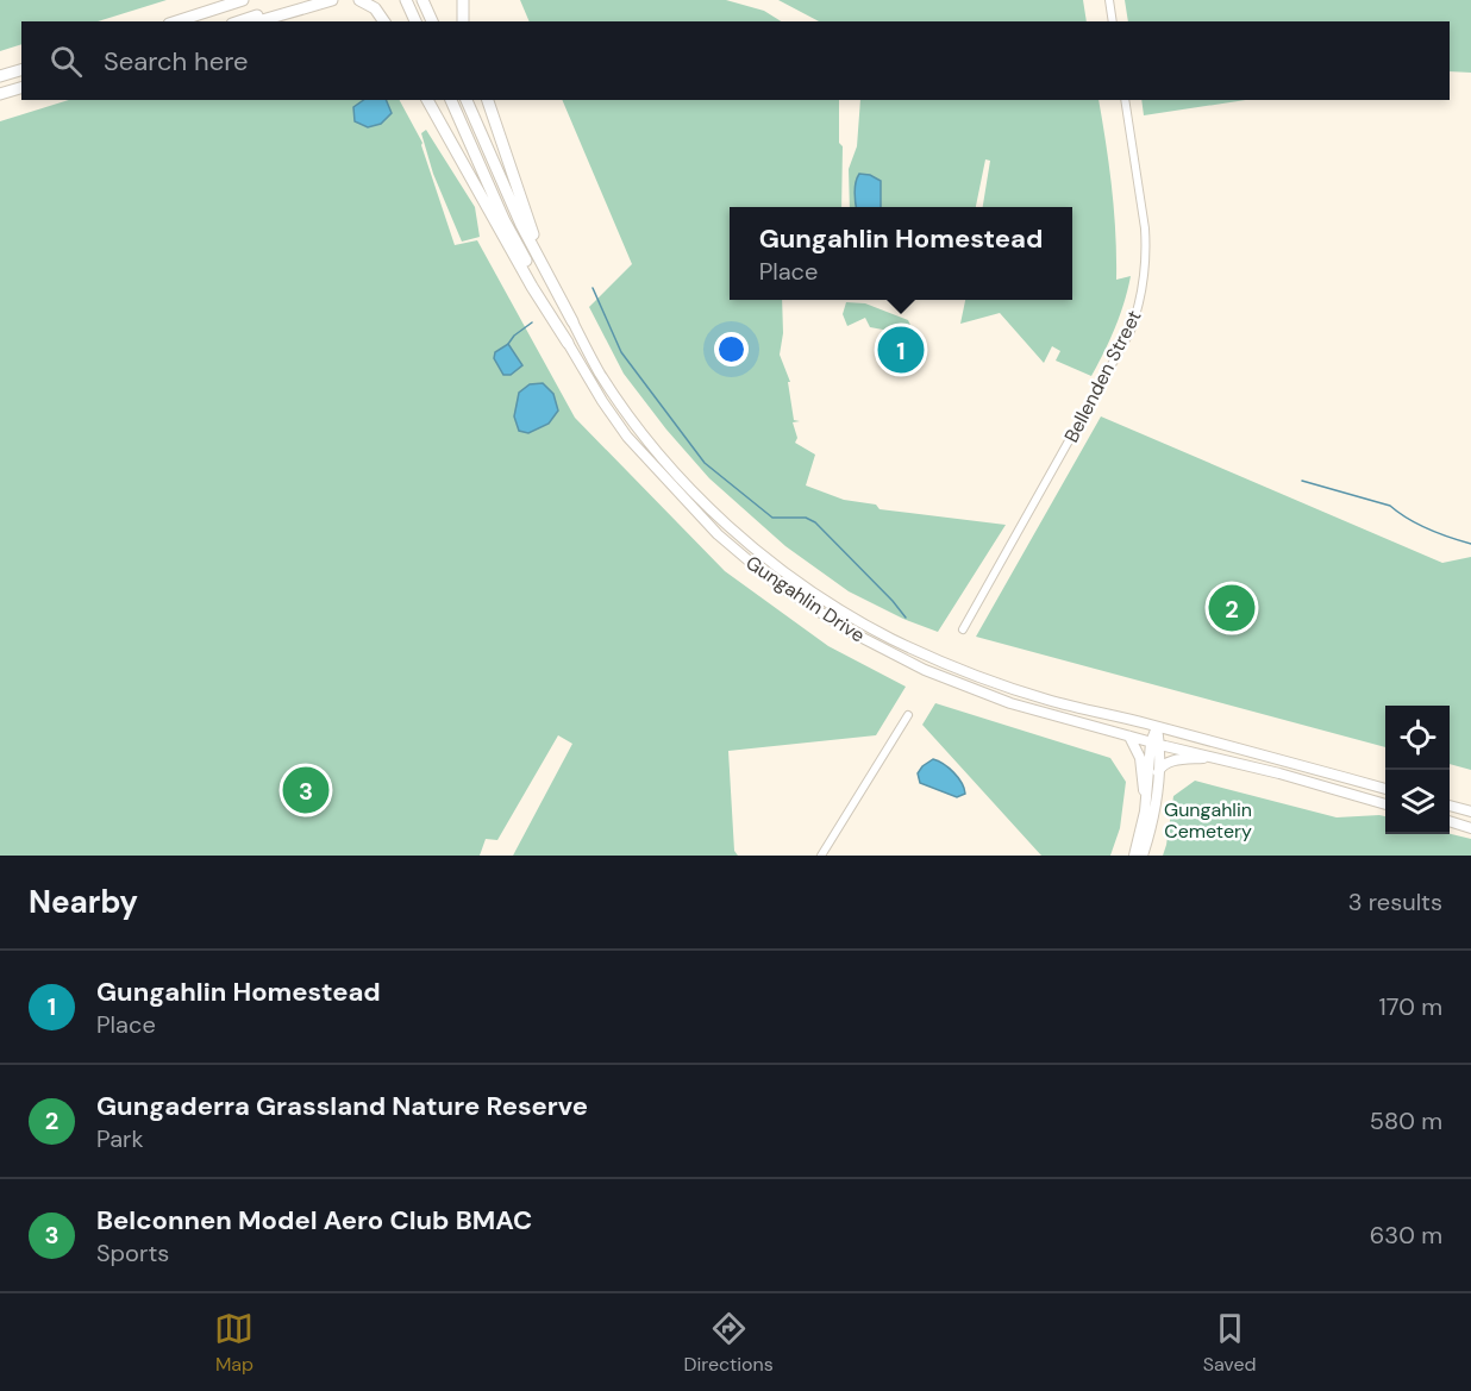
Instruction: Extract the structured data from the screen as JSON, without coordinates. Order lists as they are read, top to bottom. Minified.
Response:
{"streets":{"highway":["Gungahlin Drive"],"street":["Bellenden Street"]},"parks":["Gungahlin Cemetery"],"page":{"search":"Search here","popup":["Gungahlin Homestead","Place"],"pins":["1","2","3"],"heading":["Nearby","3 results"],"list":[{"mark":"1","name":"Gungahlin Homestead","note":"Place","value":"170 m"},{"mark":"2","name":"Gungaderra Grassland Nature Reserve","note":"Park","value":"580 m"},{"mark":"3","name":"Belconnen Model Aero Club BMAC","note":"Sports","value":"630 m"}],"nav":["Map","Directions","Saved"]}}
